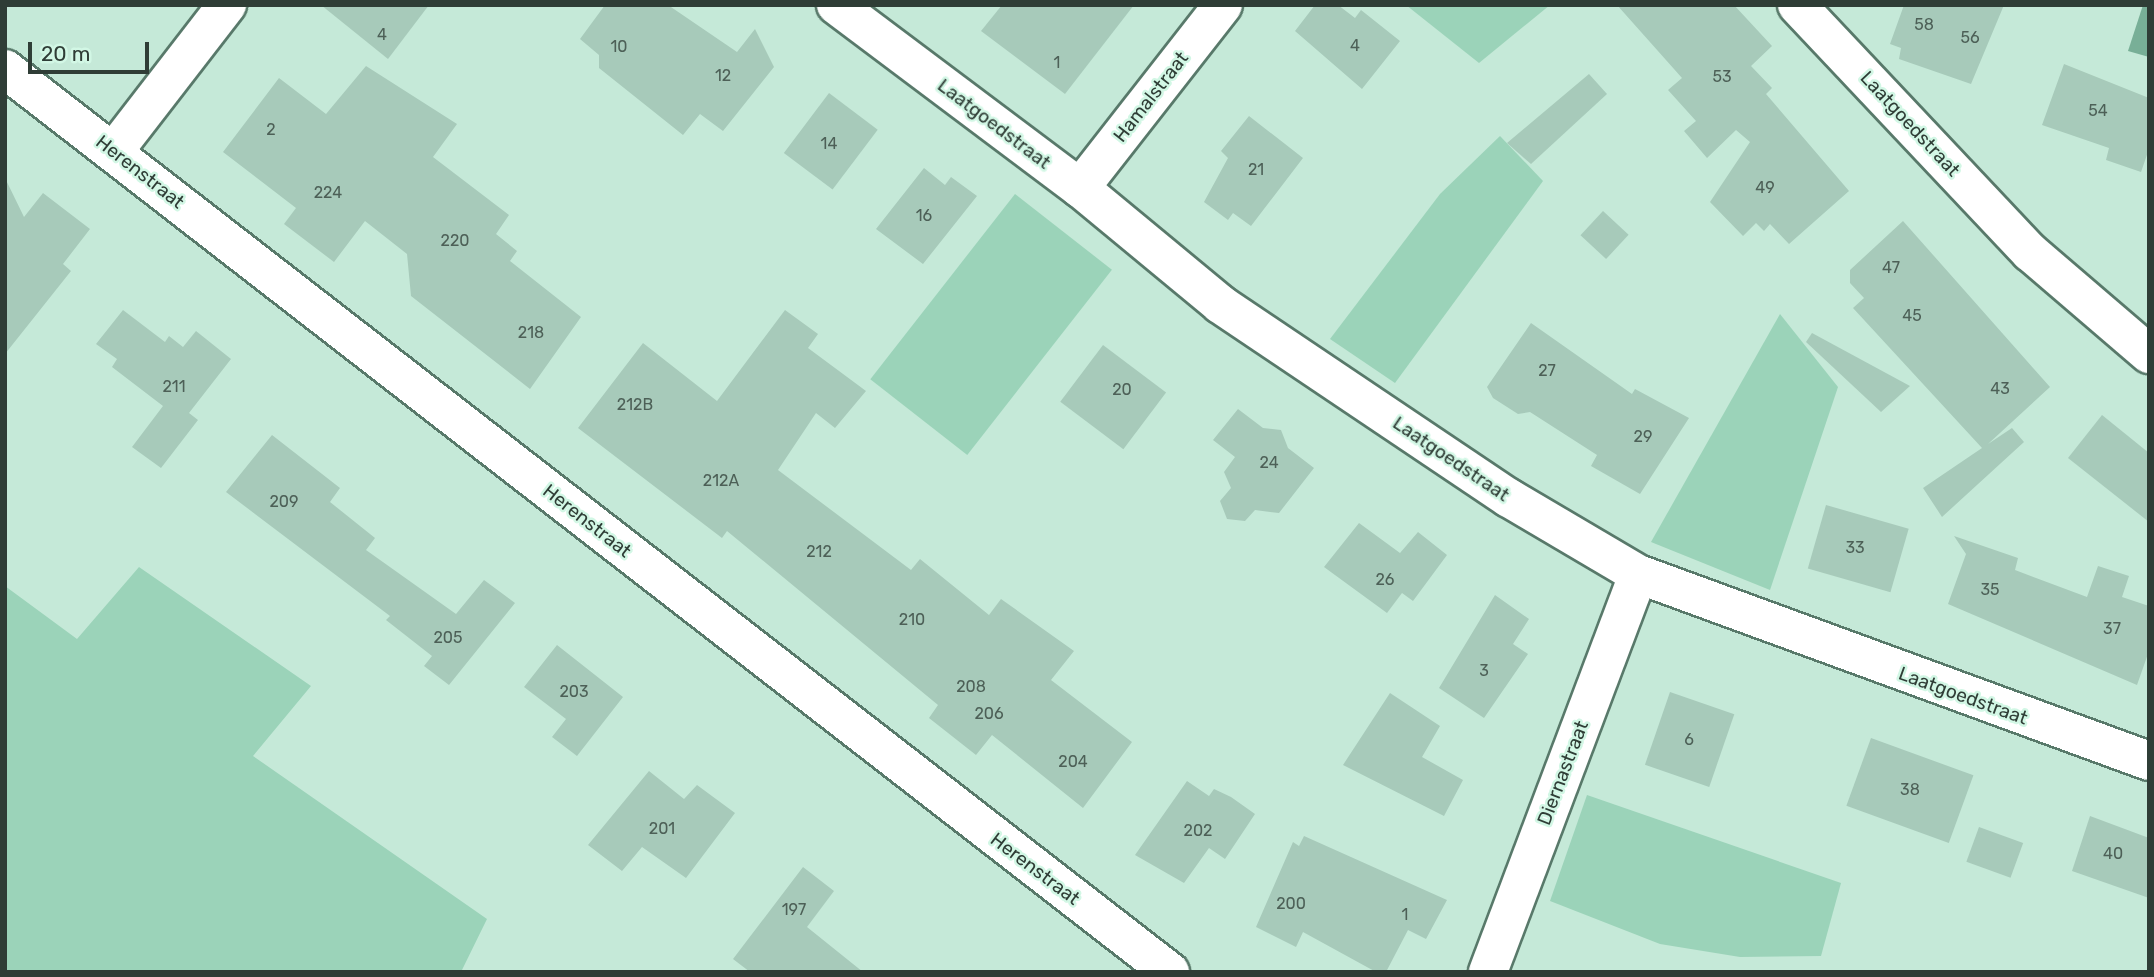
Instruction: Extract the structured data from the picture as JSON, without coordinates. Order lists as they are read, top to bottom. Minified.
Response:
{"streets":{"street":["Hamalstraat","Laatgoedstraat","Herenstraat","Diernastraat"]},"crossings":[["Hamalstraat","Laatgoedstraat"],["Laatgoedstraat","Diernastraat"]],"house_numbers":["58","4","56","4","10","1","12","53","54","2","14","21","49","224","16","220","47","45","218","27","211","43","20","212B","29","24","212A","209","33","212","26","35","210","37","205","3","208","203","206","6","204","38","201","202","40","200","197","1"],"scale_bar":"20 m"}
